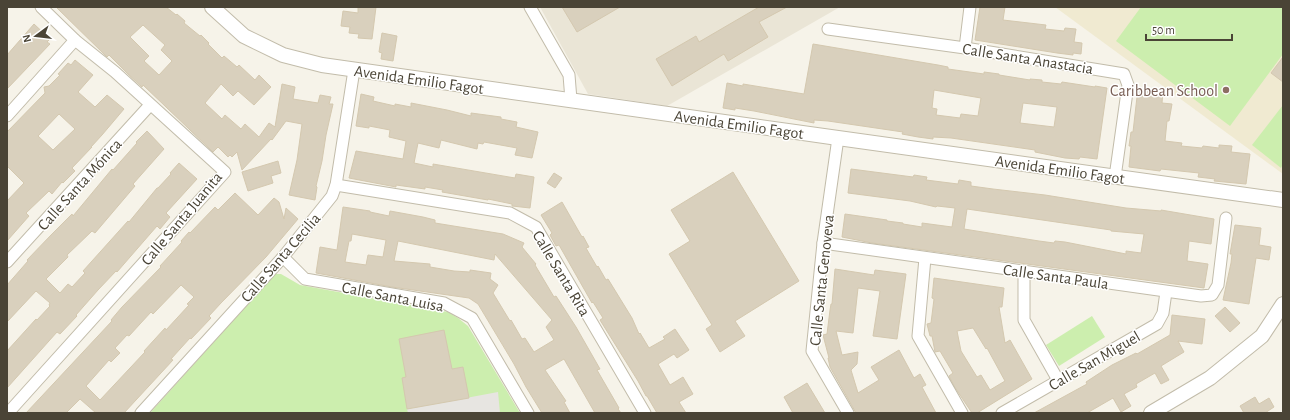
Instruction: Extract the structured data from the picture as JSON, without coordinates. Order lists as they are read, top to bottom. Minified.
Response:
{"streets":{"street":["Calle Santa Anastacia","Avenida Emilio Fagot","Calle Santa Mónica","Calle Santa Juanita","Calle Santa Cecilia","Calle Santa Rita","Calle Santa Paula","Calle Santa Genoveva","Calle Santa Luisa","Calle San Miguel"]},"crossings":[["Calle Santa Anastacia","Avenida Emilio Fagot"],["Avenida Emilio Fagot","Calle Santa Cecilia"],["Avenida Emilio Fagot","Calle Santa Genoveva"],["Calle Santa Mónica","Calle Santa Juanita"],["Calle Santa Cecilia","Calle Santa Rita"],["Calle Santa Cecilia","Calle Santa Luisa"],["Calle Santa Paula","Calle Santa Genoveva"],["Calle Santa Paula","Calle San Miguel"]],"places":["Caribbean School"],"scale_bar":"50 m","north":"left"}
